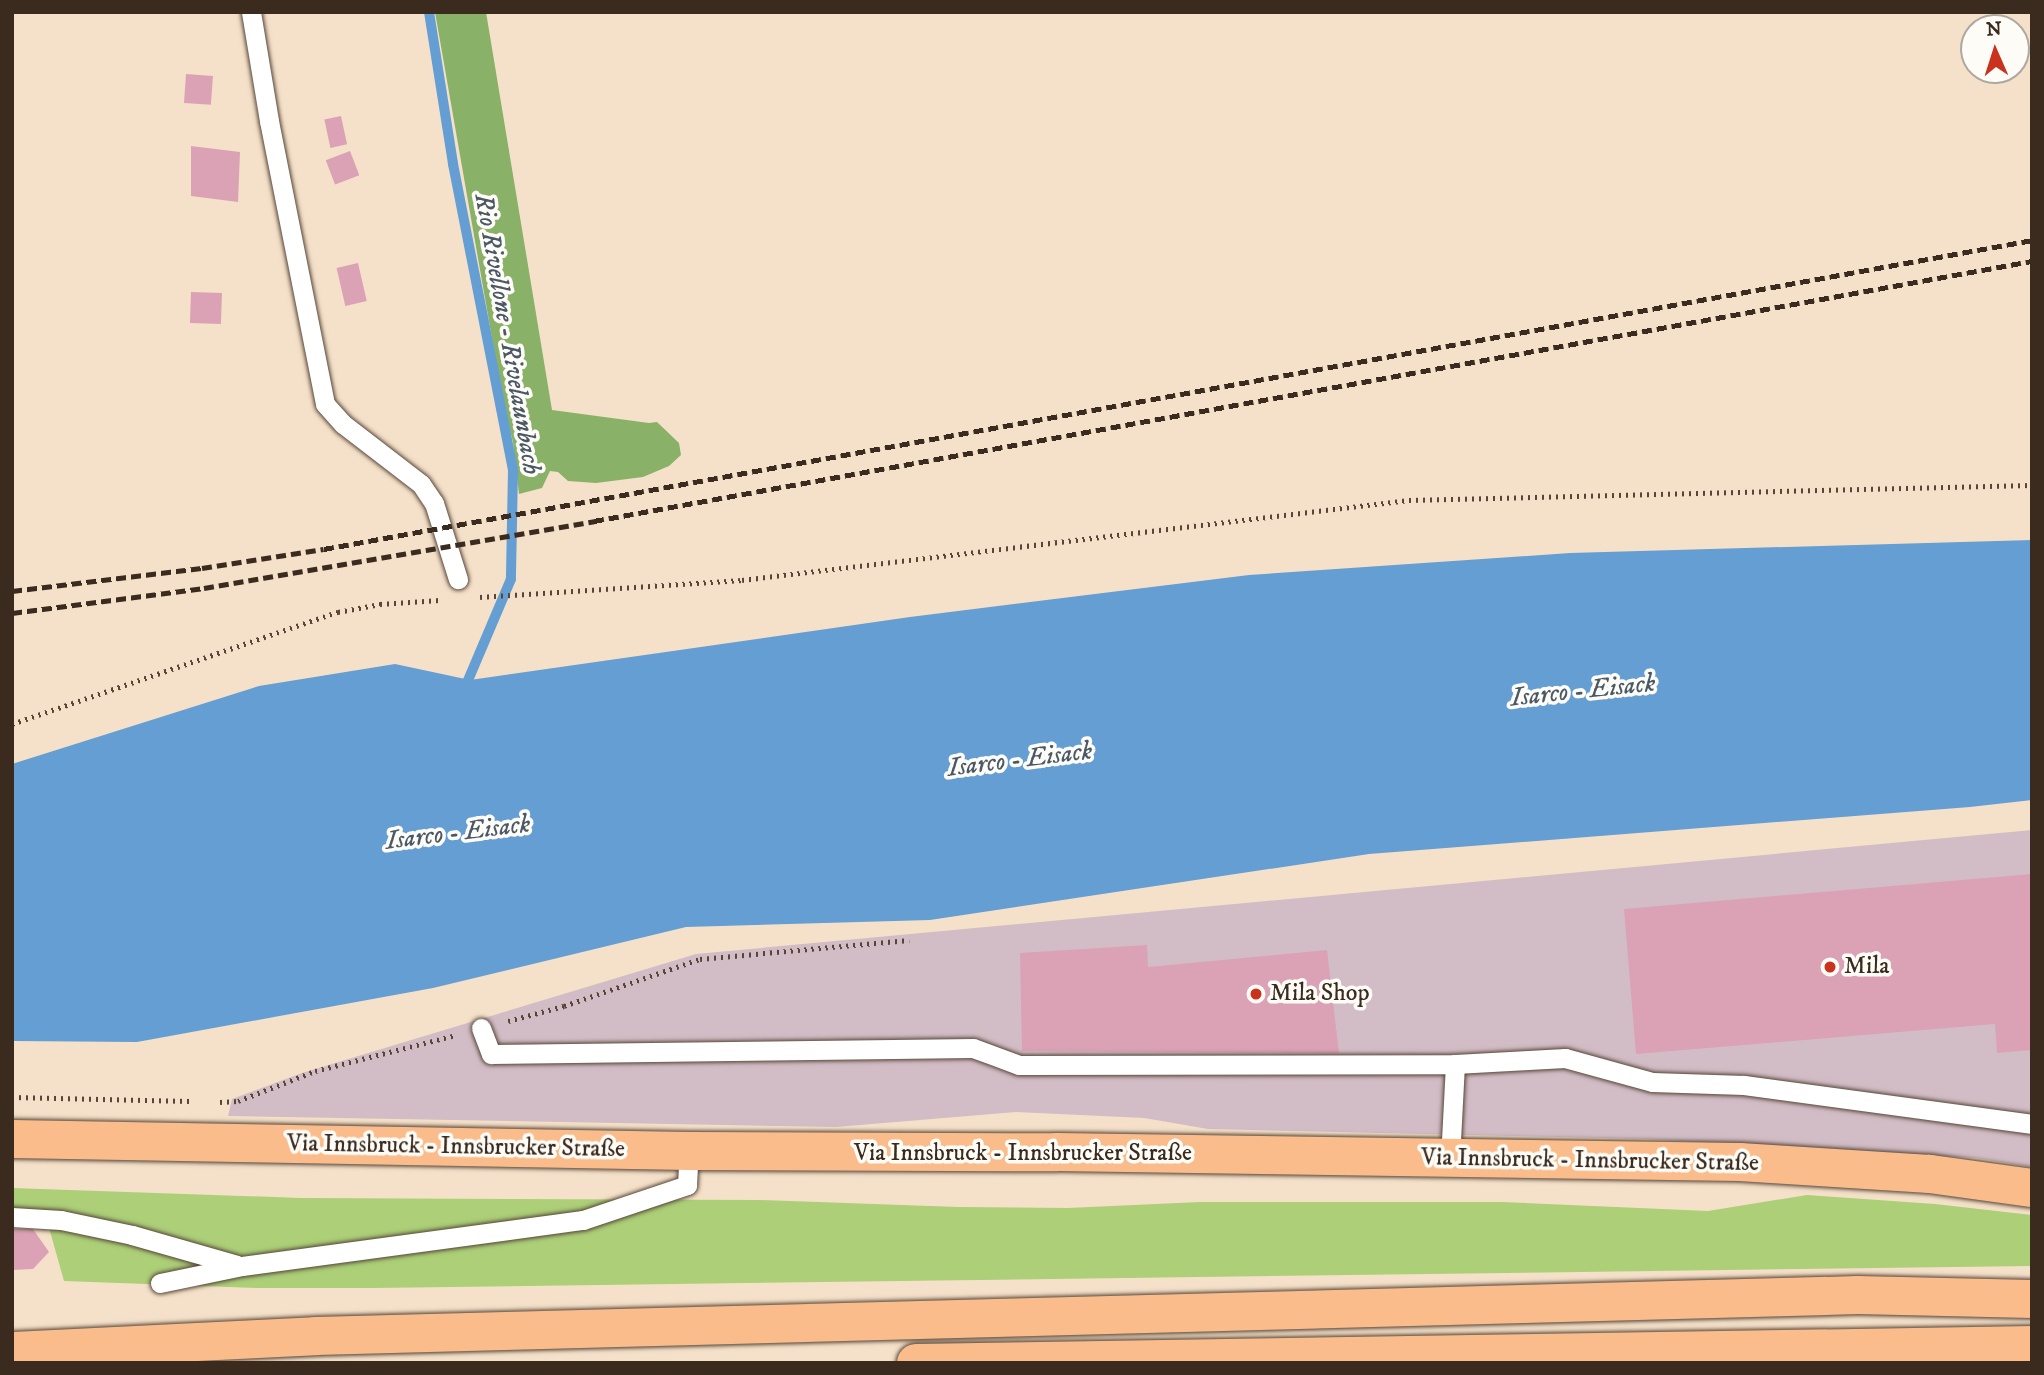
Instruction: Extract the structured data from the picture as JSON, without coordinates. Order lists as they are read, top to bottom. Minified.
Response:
{"streets":{"main road":["Via Innsbruck - Innsbrucker Straße"]},"water":["Rio Rivellone - Rivelaunbach","Isarco - Eisack"],"places":["Mila","Mila Shop"],"north":"top"}
